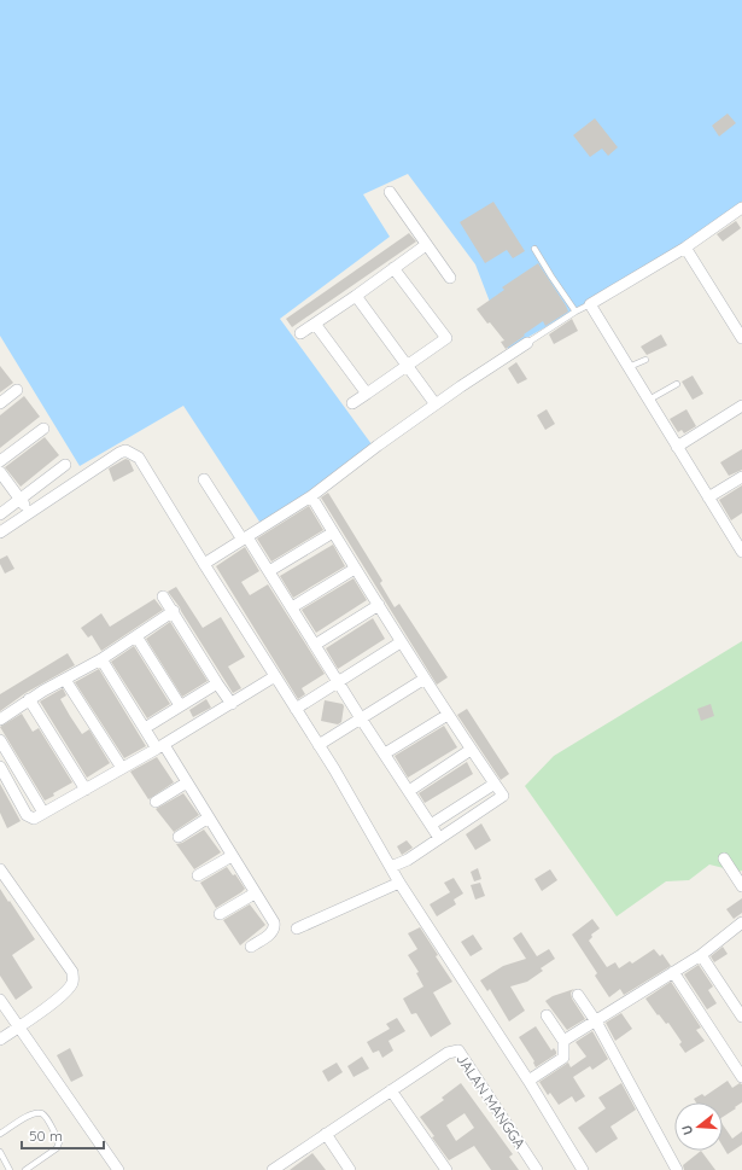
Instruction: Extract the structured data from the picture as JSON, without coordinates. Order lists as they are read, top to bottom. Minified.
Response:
{"streets":{"street":["JALAN MANGGA"]},"scale_bar":"50 m","north":"left"}
